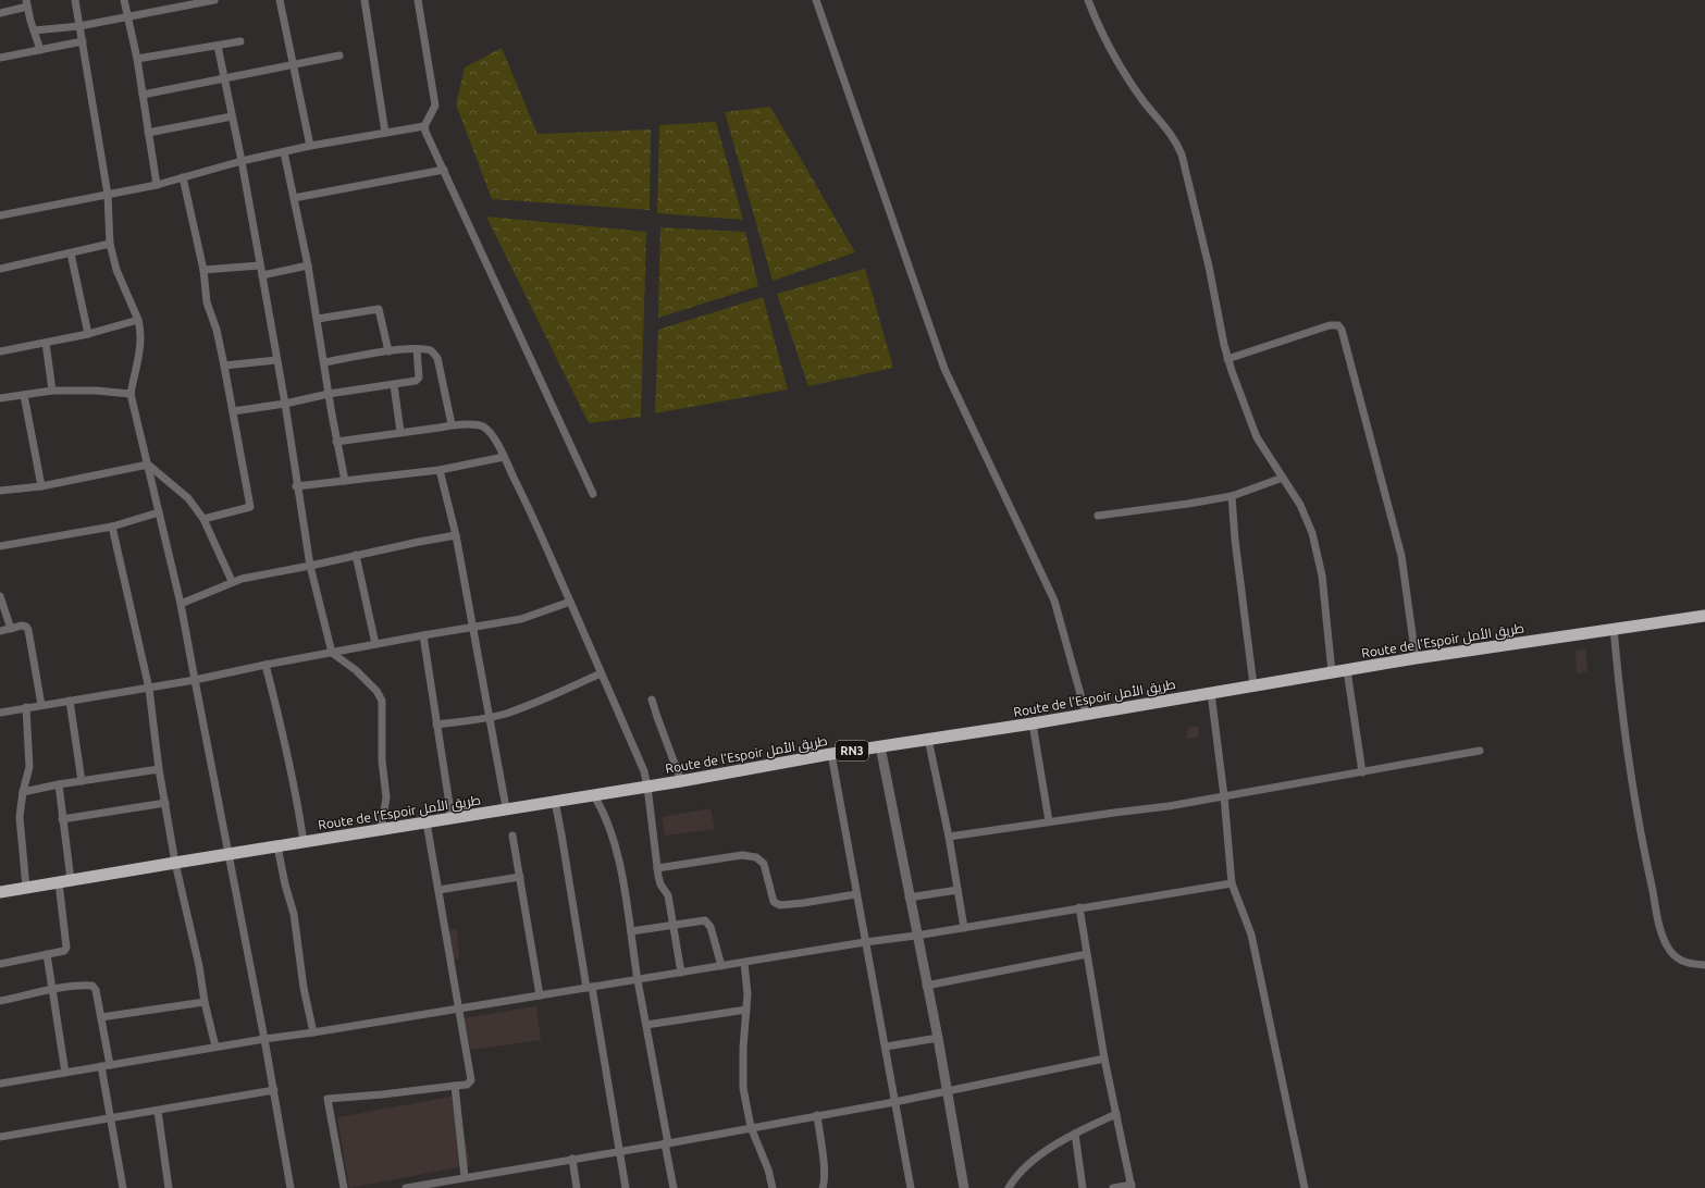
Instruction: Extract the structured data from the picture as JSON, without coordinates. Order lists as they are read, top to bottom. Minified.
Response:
{"streets":{"highway":["Route de l’Espoir طريق الأمل","RN3"]}}
